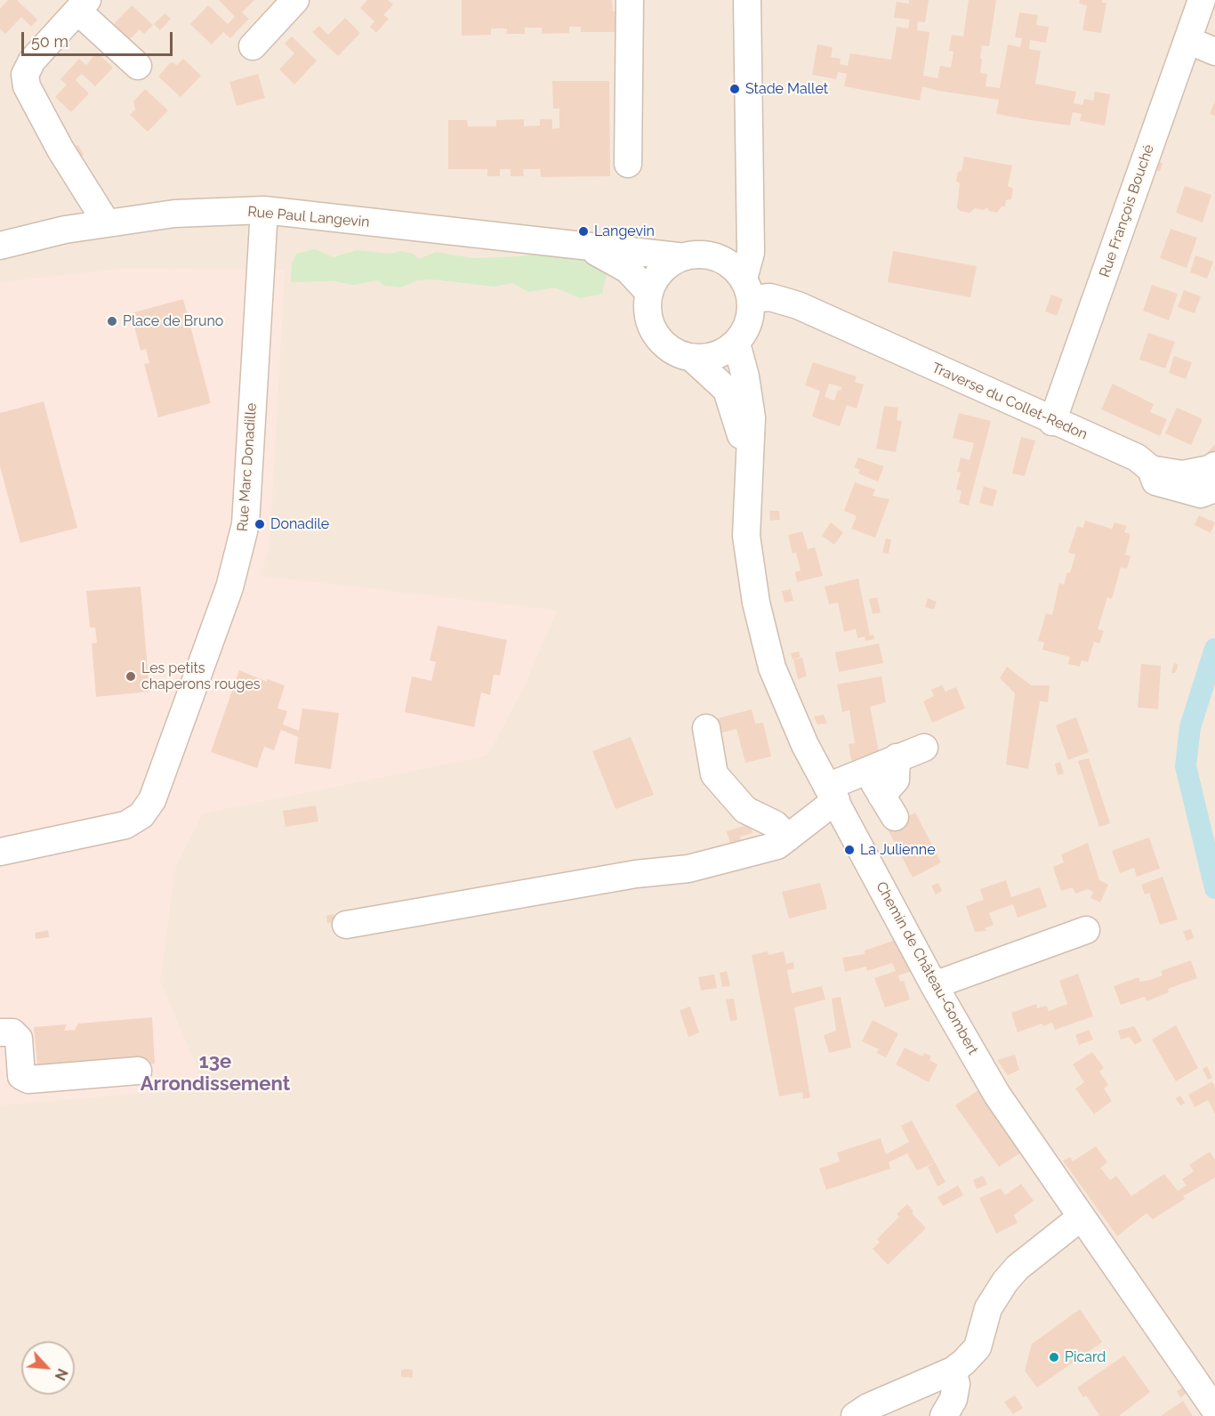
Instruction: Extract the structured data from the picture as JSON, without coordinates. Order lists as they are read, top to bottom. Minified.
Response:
{"streets":{"street":["Rue François Bouché","Rue Paul Langevin","Traverse du Collet-Redon","Rue Marc Donadille","Chemin de Château-Gombert"]},"crossings":[["Rue François Bouché","Traverse du Collet-Redon"],["Rue Paul Langevin","Traverse du Collet-Redon"],["Rue Paul Langevin","Rue Marc Donadille"],["Rue Paul Langevin","Chemin de Château-Gombert"],["Traverse du Collet-Redon","Chemin de Château-Gombert"]],"districts":["13e Arrondissement"],"places":["Stade Mallet","Langevin","Place de Bruno","Donadile","Les petits chaperons rouges","La Julienne","Picard"],"scale_bar":"50 m","north":"bottom right"}
